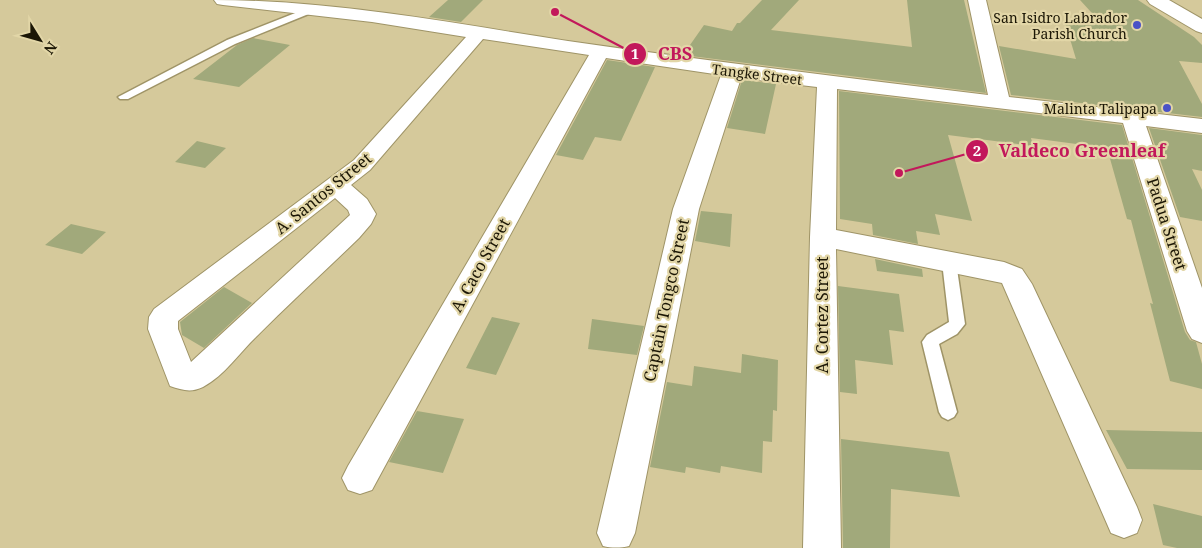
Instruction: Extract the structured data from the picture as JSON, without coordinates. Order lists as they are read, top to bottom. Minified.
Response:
{"streets":{"street":["Tangke Street","A. Santos Street","Padua Street","A. Caco Street","Captain Tongco Street","A. Cortez Street"]},"crossings":[["Tangke Street","A. Santos Street"],["Tangke Street","Padua Street"],["Tangke Street","A. Caco Street"],["Tangke Street","Captain Tongco Street"],["Tangke Street","A. Cortez Street"]],"places":["CBS","San Isidro Labrador Parish Church","Malinta Talipapa","Valdeco Greenleaf"],"north":"bottom right"}
